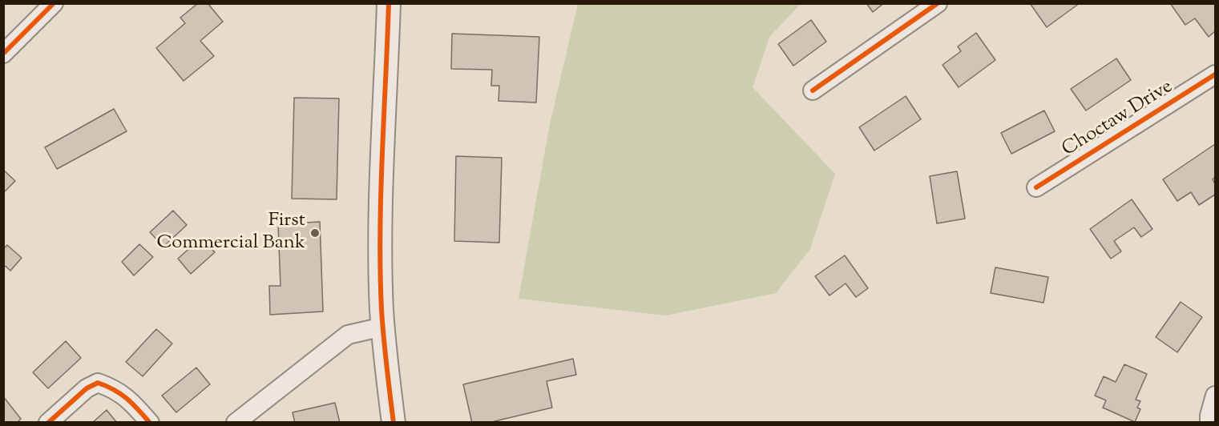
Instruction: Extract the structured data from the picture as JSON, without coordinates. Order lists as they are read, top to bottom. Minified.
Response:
{"streets":{"street":["Choctaw Drive"]},"places":["First Commercial Bank"]}
